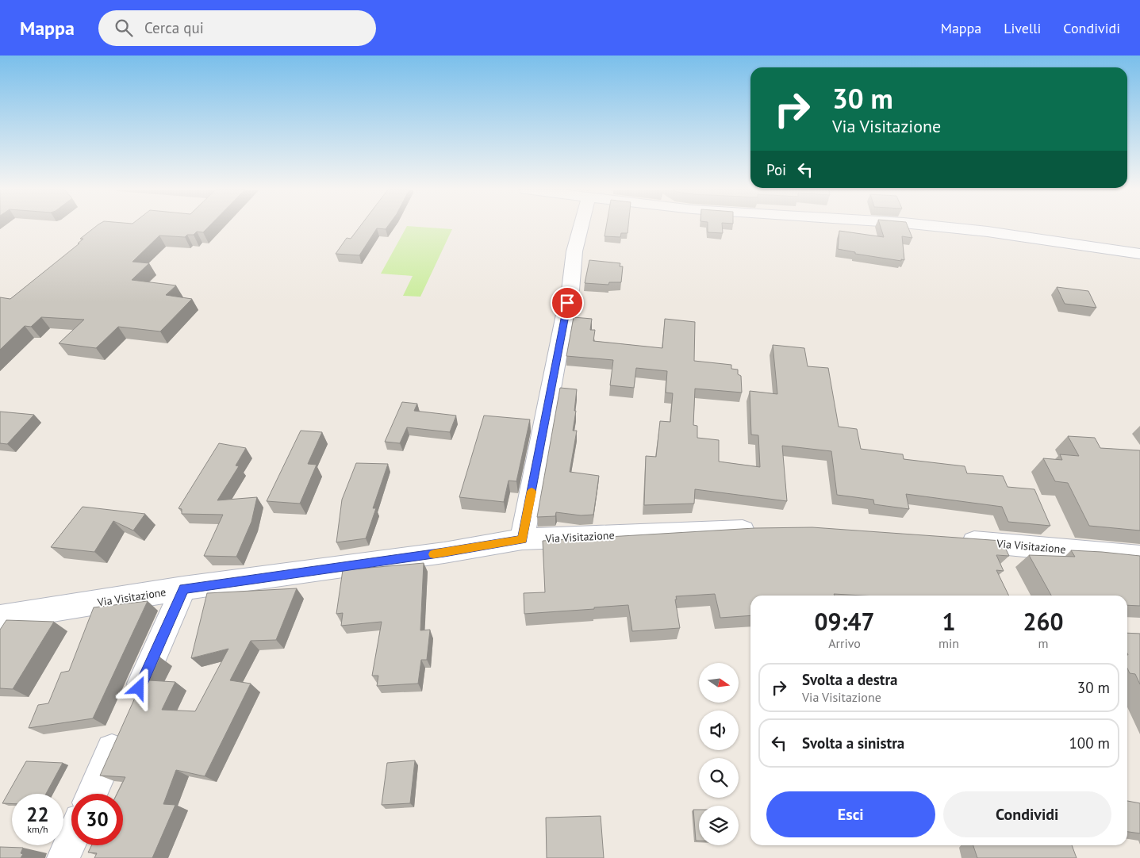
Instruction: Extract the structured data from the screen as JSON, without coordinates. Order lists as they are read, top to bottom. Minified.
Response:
{"streets":{"street":["Via Visitazione"]},"north":"right","page":{"header":"Mappa","search":"Cerca qui","nav":["Mappa","Livelli","Condividi"],"turn":["30 m","Via Visitazione"],"then":"Poi","eta":["09:47","Arrivo","1","min","260","m"],"list":[{"name":"Svolta a destra","note":"Via Visitazione","value":"30 m"},{"name":"Svolta a sinistra","value":"100 m"}],"buttons":["Esci","Condividi"],"speed":"22 km/h","limit":"30"}}
